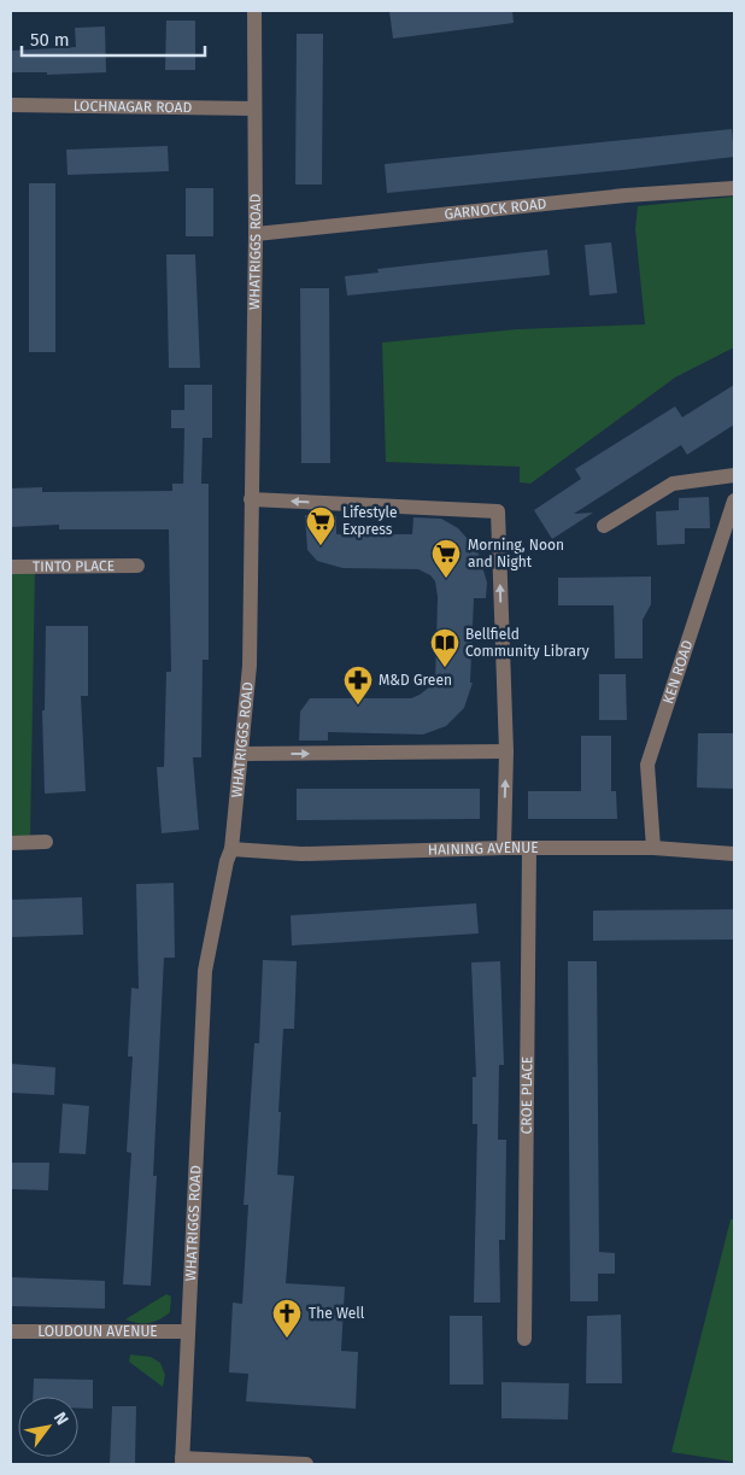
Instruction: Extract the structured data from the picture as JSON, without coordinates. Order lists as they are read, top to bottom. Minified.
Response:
{"streets":{"street":["LOCHNAGAR ROAD","GARNOCK ROAD","WHATRIGGS ROAD","TINTO PLACE","KEN ROAD","HAINING AVENUE","CROE PLACE","LOUDOUN AVENUE"]},"crossings":[["LOCHNAGAR ROAD","WHATRIGGS ROAD"],["GARNOCK ROAD","WHATRIGGS ROAD"],["WHATRIGGS ROAD","HAINING AVENUE"],["WHATRIGGS ROAD","LOUDOUN AVENUE"],["KEN ROAD","HAINING AVENUE"],["HAINING AVENUE","CROE PLACE"]],"places":{"supermarket":["Lifestyle Express","Morning, Noon and Night"],"library":["Bellfield Community Library"],"pharmacy":["M&D Green"],"church":["The Well"]},"scale_bar":"50 m","north":"top right"}
